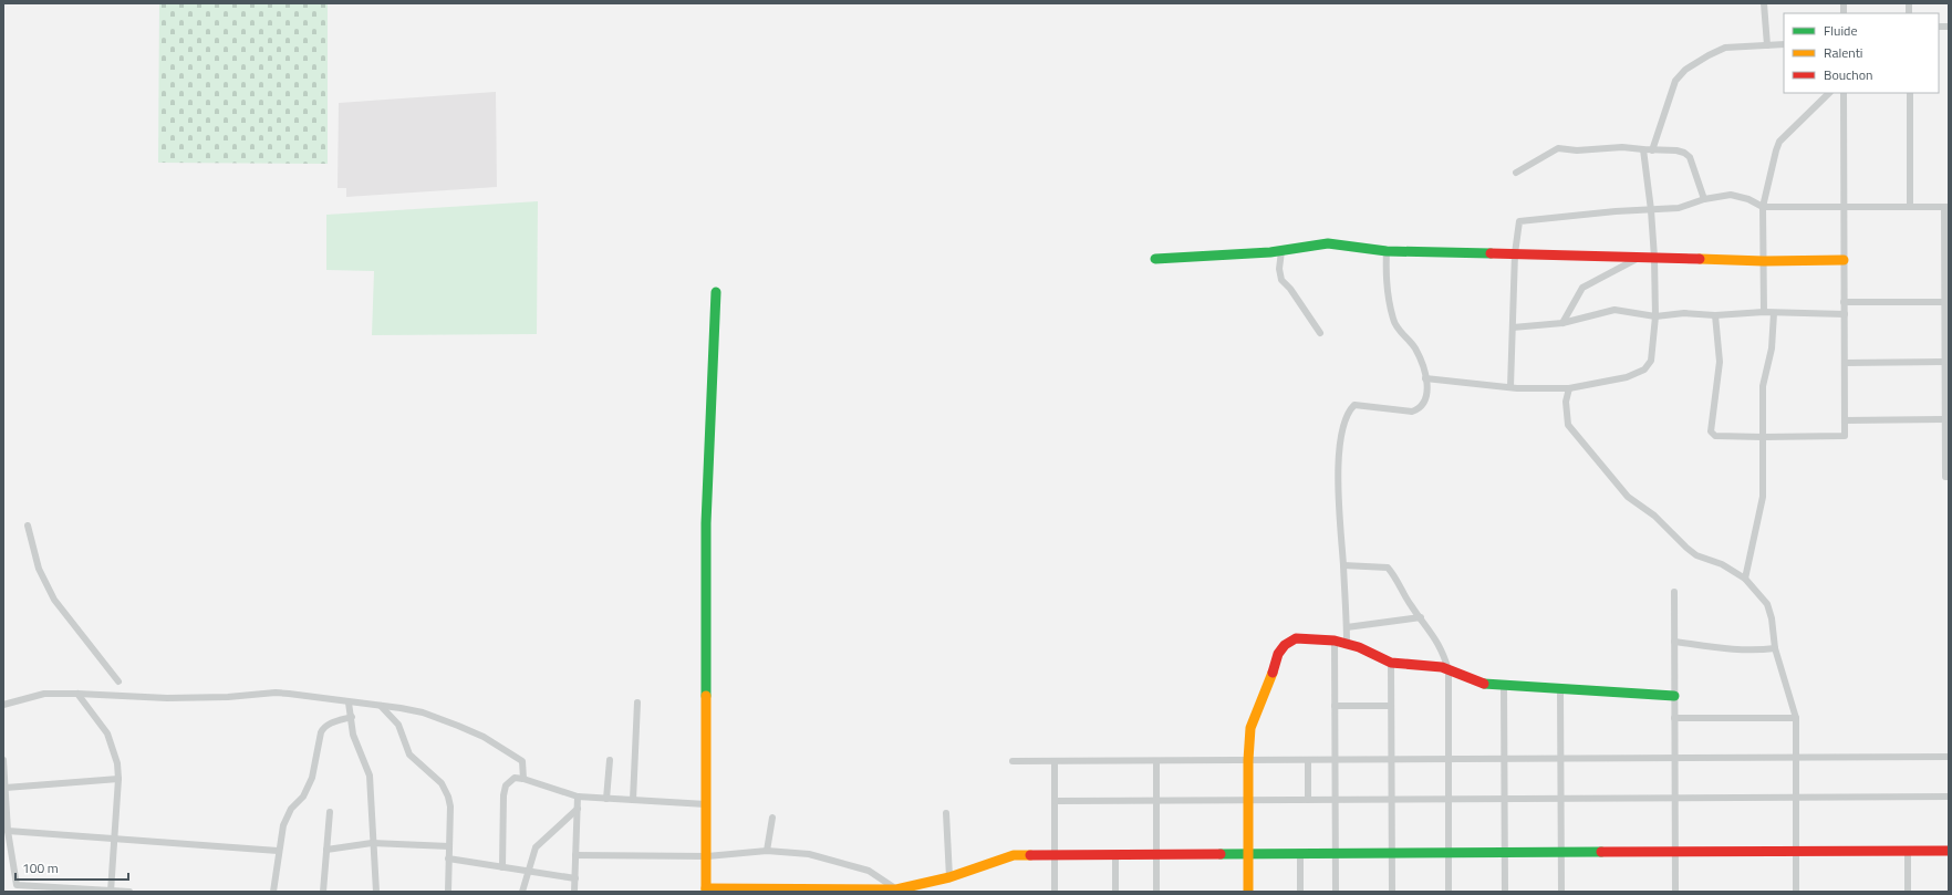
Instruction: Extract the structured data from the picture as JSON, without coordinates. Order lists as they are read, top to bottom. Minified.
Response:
{"legend":["Fluide","Ralenti","Bouchon"],"scale_bar":"100 m"}
